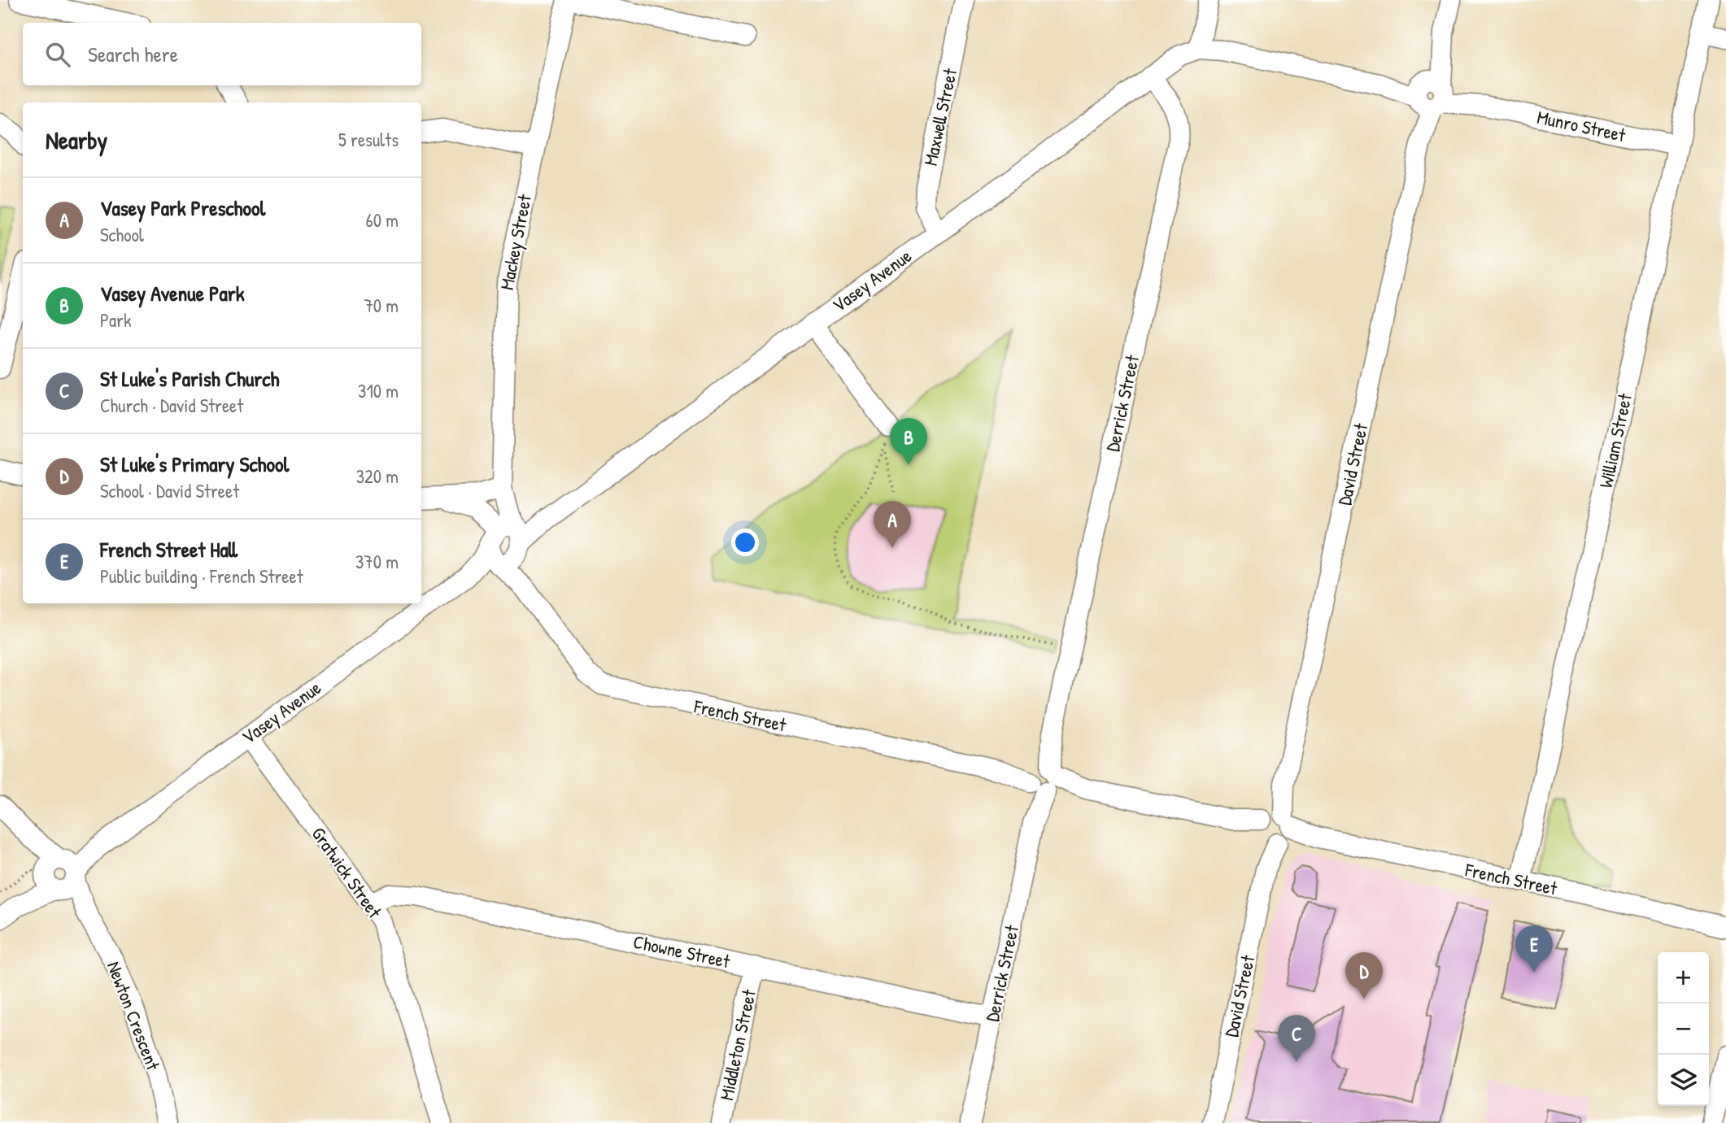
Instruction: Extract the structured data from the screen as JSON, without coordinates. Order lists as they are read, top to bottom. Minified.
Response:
{"streets":{"street":["Maxwell Street","Munro Street","Mackey Street","Vasey Avenue","Derrick Street","William Street","David Street","French Street","Gratwick Street","Chowne Street","Newton Crescent","Middleton Street"]},"crossings":[["Maxwell Street","Vasey Avenue"],["Munro Street","Vasey Avenue"],["Munro Street","William Street"],["Munro Street","David Street"],["Mackey Street","Vasey Avenue"],["Mackey Street","French Street"],["Vasey Avenue","Derrick Street"],["Vasey Avenue","French Street"],["Vasey Avenue","Gratwick Street"],["Vasey Avenue","Newton Crescent"],["Derrick Street","French Street"],["Derrick Street","Chowne Street"],["William Street","French Street"],["David Street","French Street"],["Gratwick Street","Chowne Street"],["Chowne Street","Middleton Street"]],"page":{"search":"Search here","heading":["Nearby","5 results"],"list":[{"mark":"A","name":"Vasey Park Preschool","note":"School","value":"60 m"},{"mark":"B","name":"Vasey Avenue Park","note":"Park","value":"70 m"},{"mark":"C","name":"St Luke's Parish Church","note":"Church · David Street","value":"310 m"},{"mark":"D","name":"St Luke's Primary School","note":"School · David Street","value":"320 m"},{"mark":"E","name":"French Street Hall","note":"Public building · French Street","value":"370 m"}],"pins":["B","A","E","D","C"],"map_buttons":["+","−"]}}
